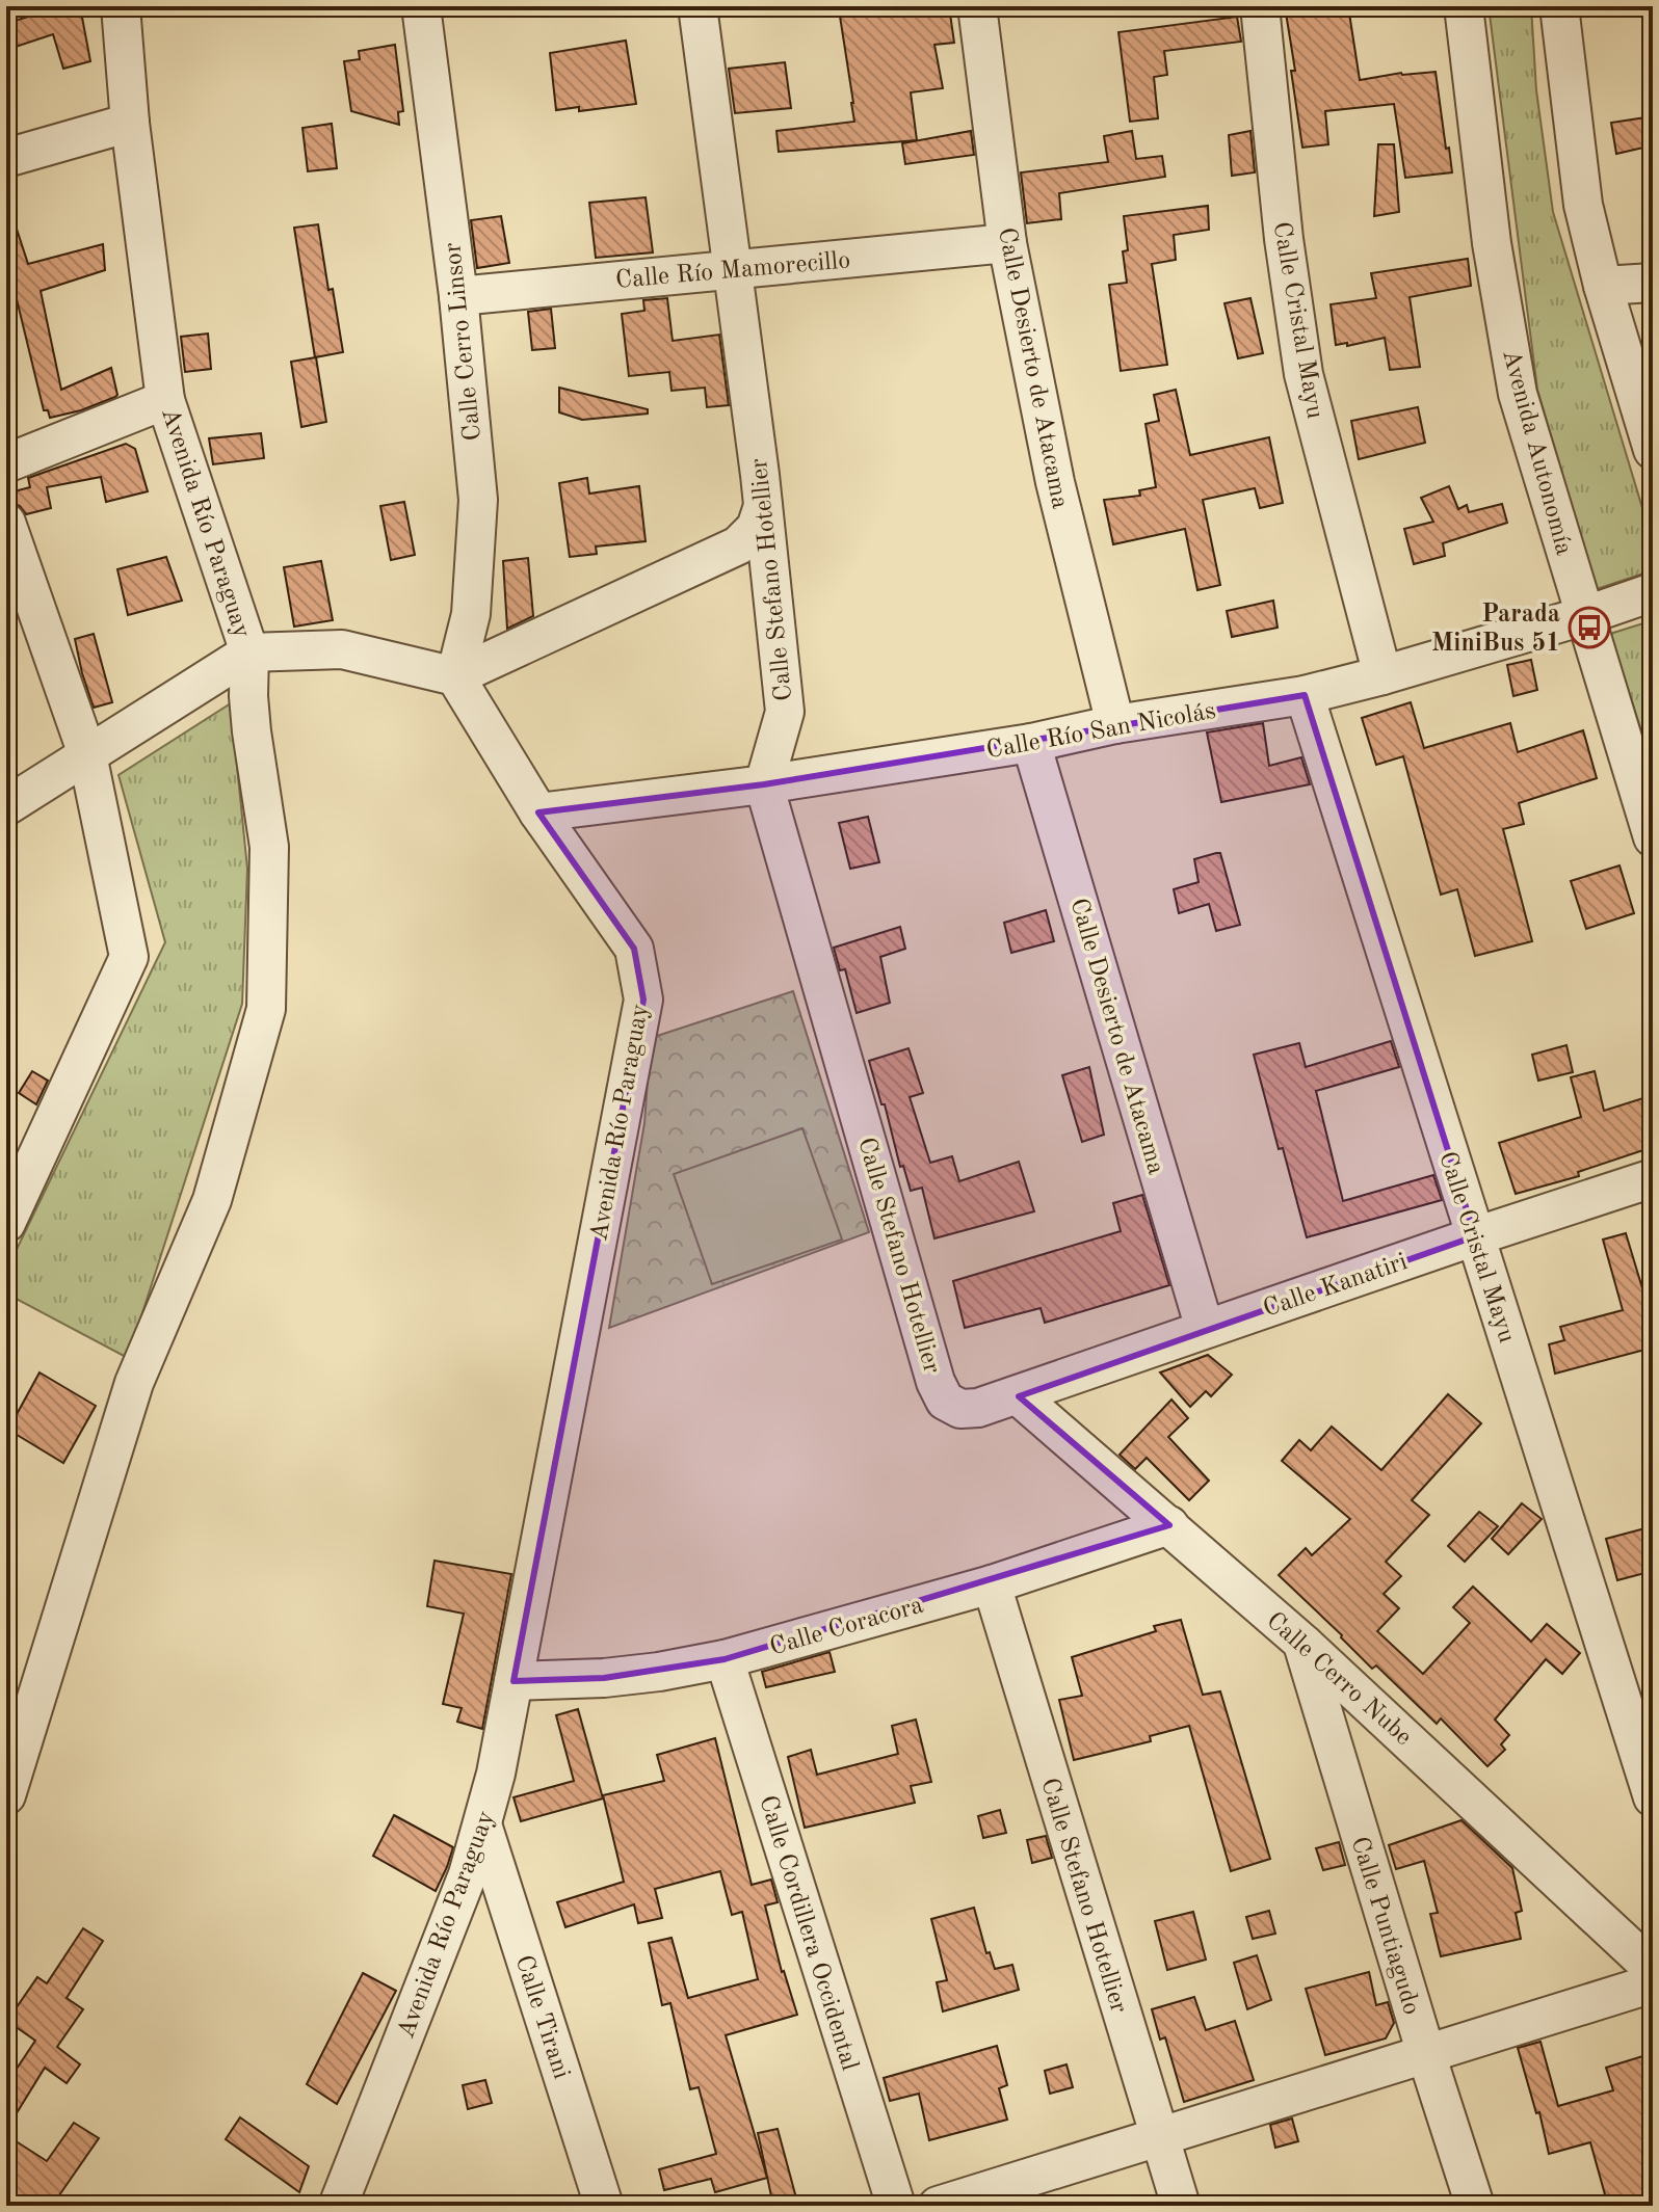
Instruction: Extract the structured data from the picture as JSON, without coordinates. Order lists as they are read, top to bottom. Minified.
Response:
{"streets":{"street":["Calle Río Mamorecillo","Calle Cristal Mayu","Calle Cerro Linsor","Calle Desierto de Atacama","Avenida Autonomía","Avenida Río Paraguay","Calle Stefano Hotellier","Calle Río San Nicolás","Calle Kanatiri","Calle Coracora","Calle Cerro Nube","Calle Puntiagudo","Calle Cordillera Occidental","Calle Tirani"]},"crossings":[["Calle Río Mamorecillo","Calle Cerro Linsor"],["Calle Río Mamorecillo","Calle Desierto de Atacama"],["Calle Río Mamorecillo","Calle Stefano Hotellier"],["Calle Cristal Mayu","Calle Río San Nicolás"],["Calle Cristal Mayu","Calle Kanatiri"],["Calle Cerro Linsor","Avenida Río Paraguay"],["Calle Desierto de Atacama","Calle Río San Nicolás"],["Calle Desierto de Atacama","Calle Kanatiri"],["Avenida Autonomía","Calle Río San Nicolás"],["Avenida Río Paraguay","Calle Río San Nicolás"],["Avenida Río Paraguay","Calle Coracora"],["Avenida Río Paraguay","Calle Tirani"],["Calle Stefano Hotellier","Calle Río San Nicolás"],["Calle Stefano Hotellier","Calle Kanatiri"],["Calle Stefano Hotellier","Calle Coracora"],["Calle Stefano Hotellier","Calle Cerro Nube"],["Calle Kanatiri","Calle Cerro Nube"],["Calle Coracora","Calle Cerro Nube"],["Calle Coracora","Calle Cordillera Occidental"],["Calle Cerro Nube","Calle Puntiagudo"]],"places":{"bus stop":["Parada MiniBus 51"]}}
